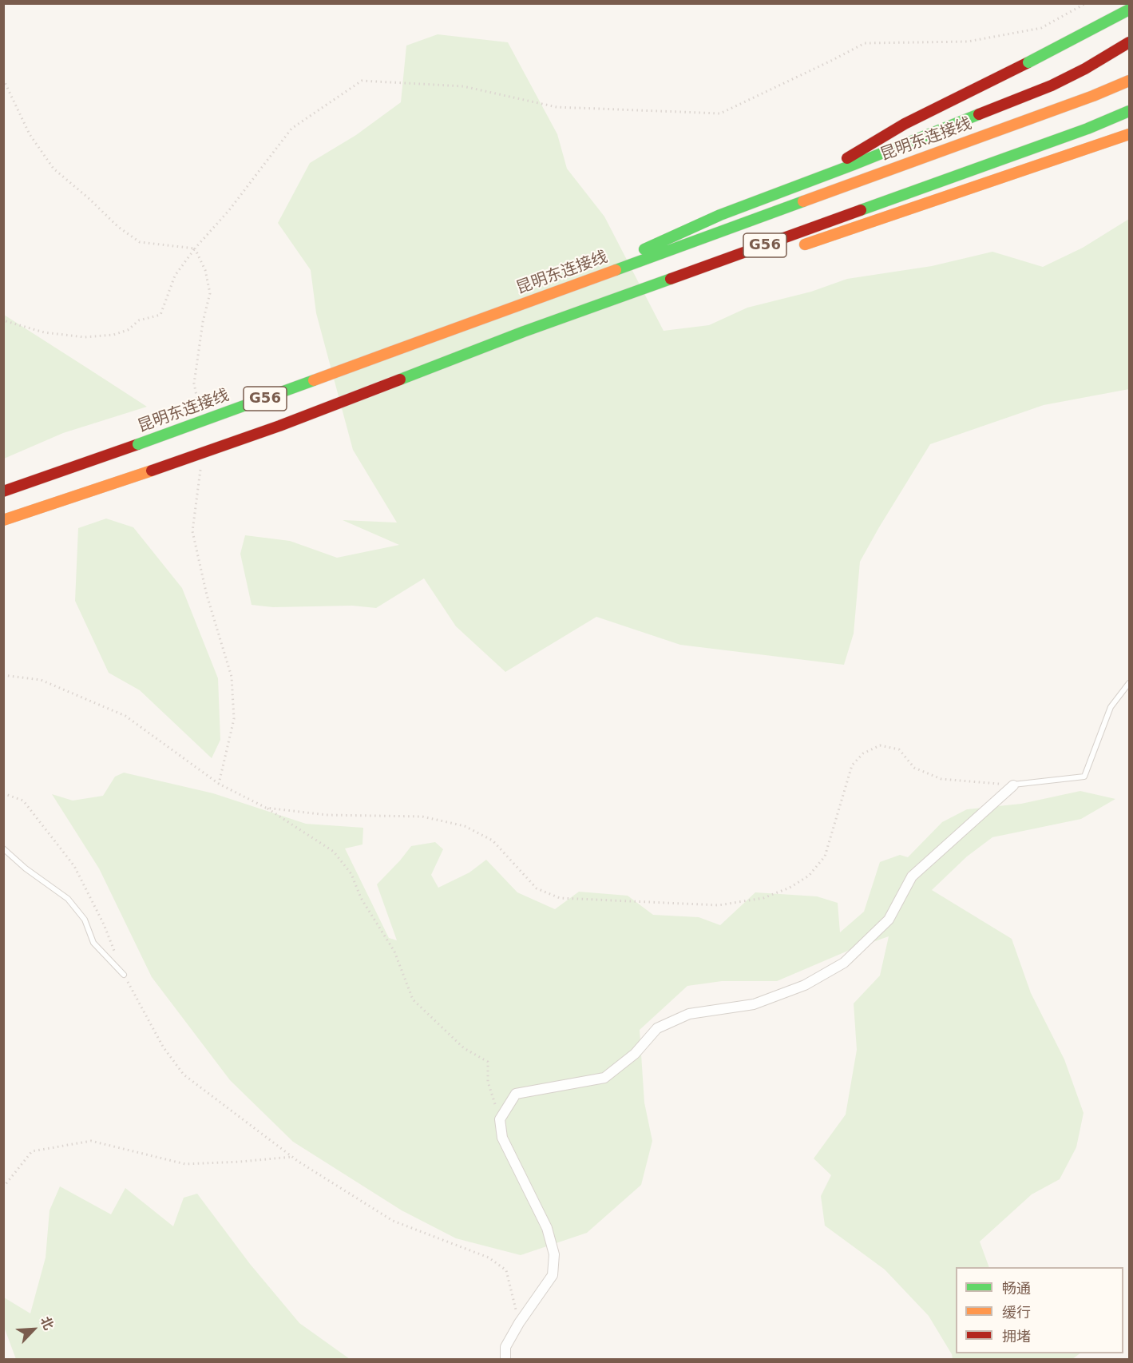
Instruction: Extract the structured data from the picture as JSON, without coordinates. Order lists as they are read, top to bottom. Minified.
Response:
{"streets":{"highway":["昆明东连接线","G56"]},"legend":["畅通","缓行","拥堵"],"north":"top right"}
